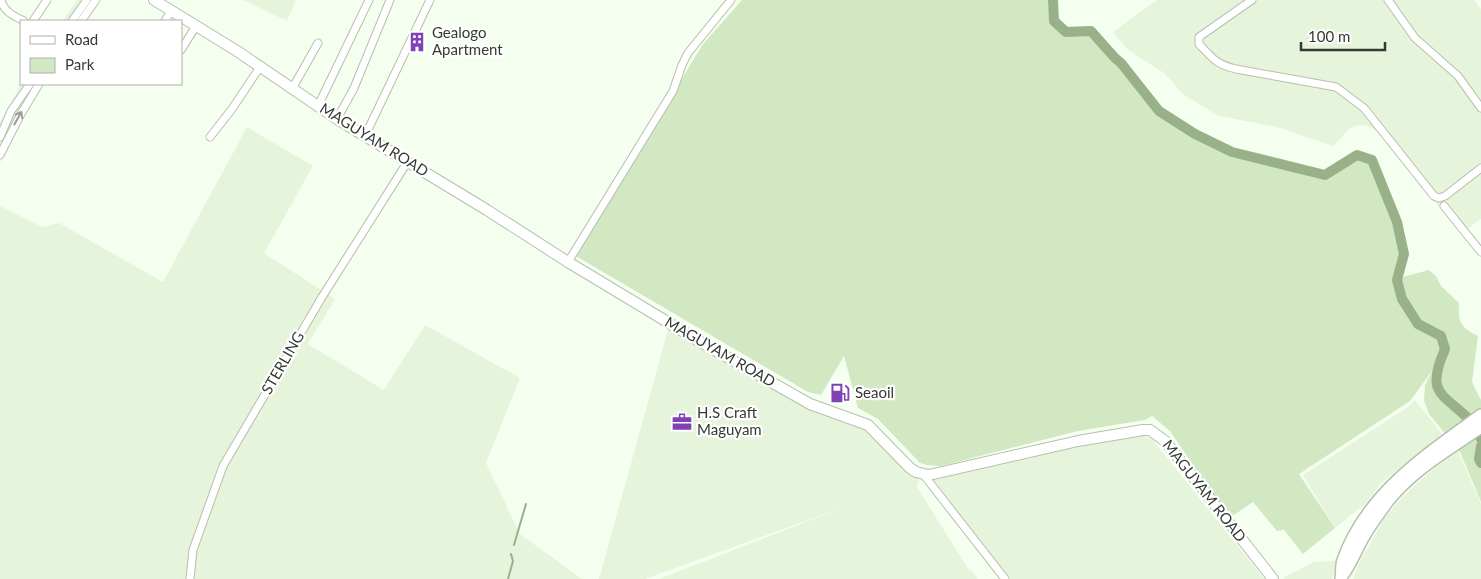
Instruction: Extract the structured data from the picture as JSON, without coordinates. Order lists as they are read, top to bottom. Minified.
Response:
{"streets":{"main road":["MAGUYAM ROAD"],"street":["STERLING"]},"crossings":[["MAGUYAM ROAD","STERLING"]],"places":{"building":["Gealogo Apartment"],"fuel station":["Seaoil"],"office":["H.S Craft Maguyam"]},"legend":["Road","Park"],"scale_bar":"100 m"}
